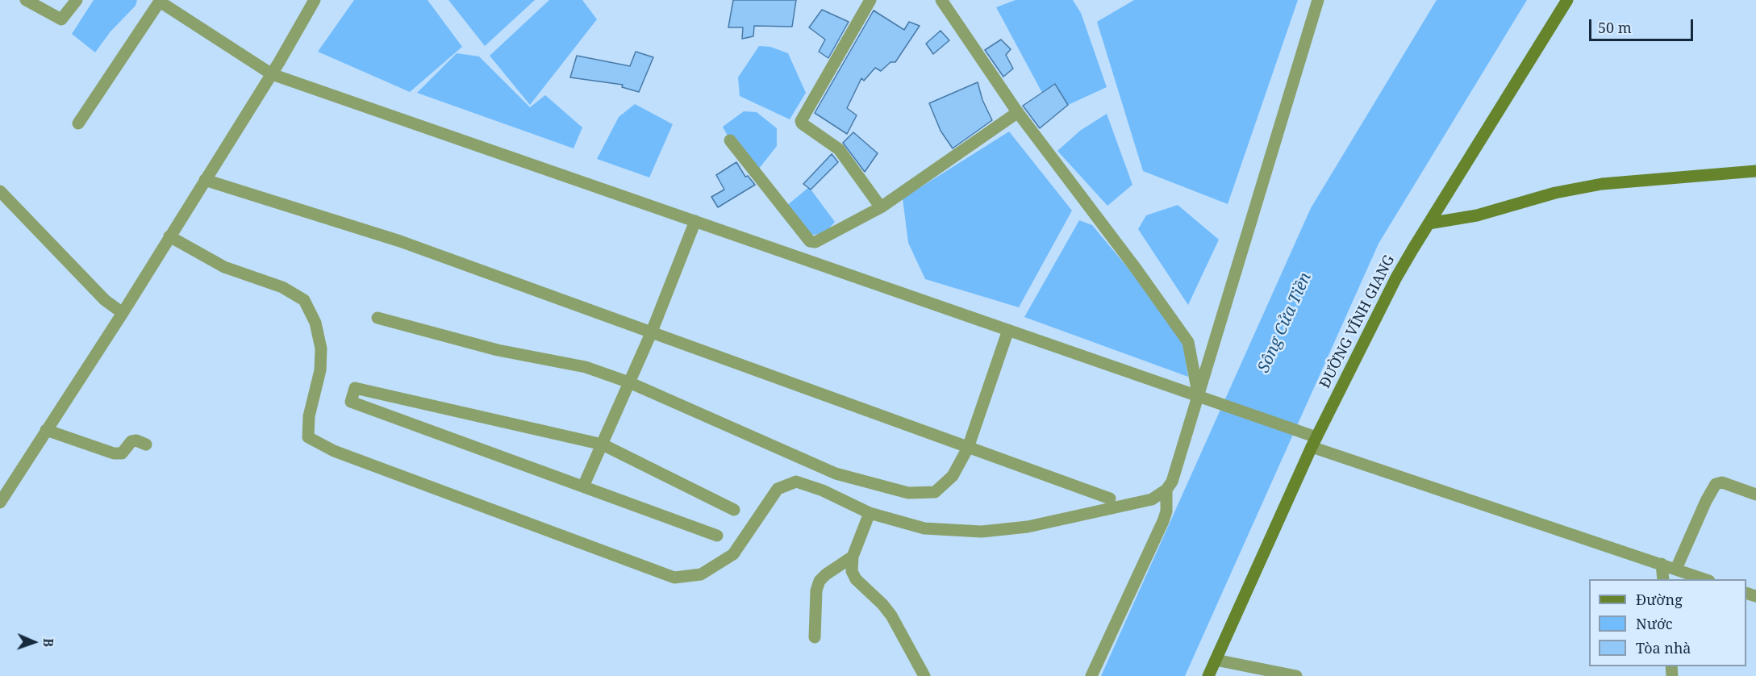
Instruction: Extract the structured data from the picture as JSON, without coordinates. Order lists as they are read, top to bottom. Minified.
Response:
{"streets":{"street":["ĐƯỜNG VĨNH GIANG"]},"water":["Sông Cửa Tiền"],"legend":["Đường","Nước","Tòa nhà"],"scale_bar":"50 m","north":"right"}
